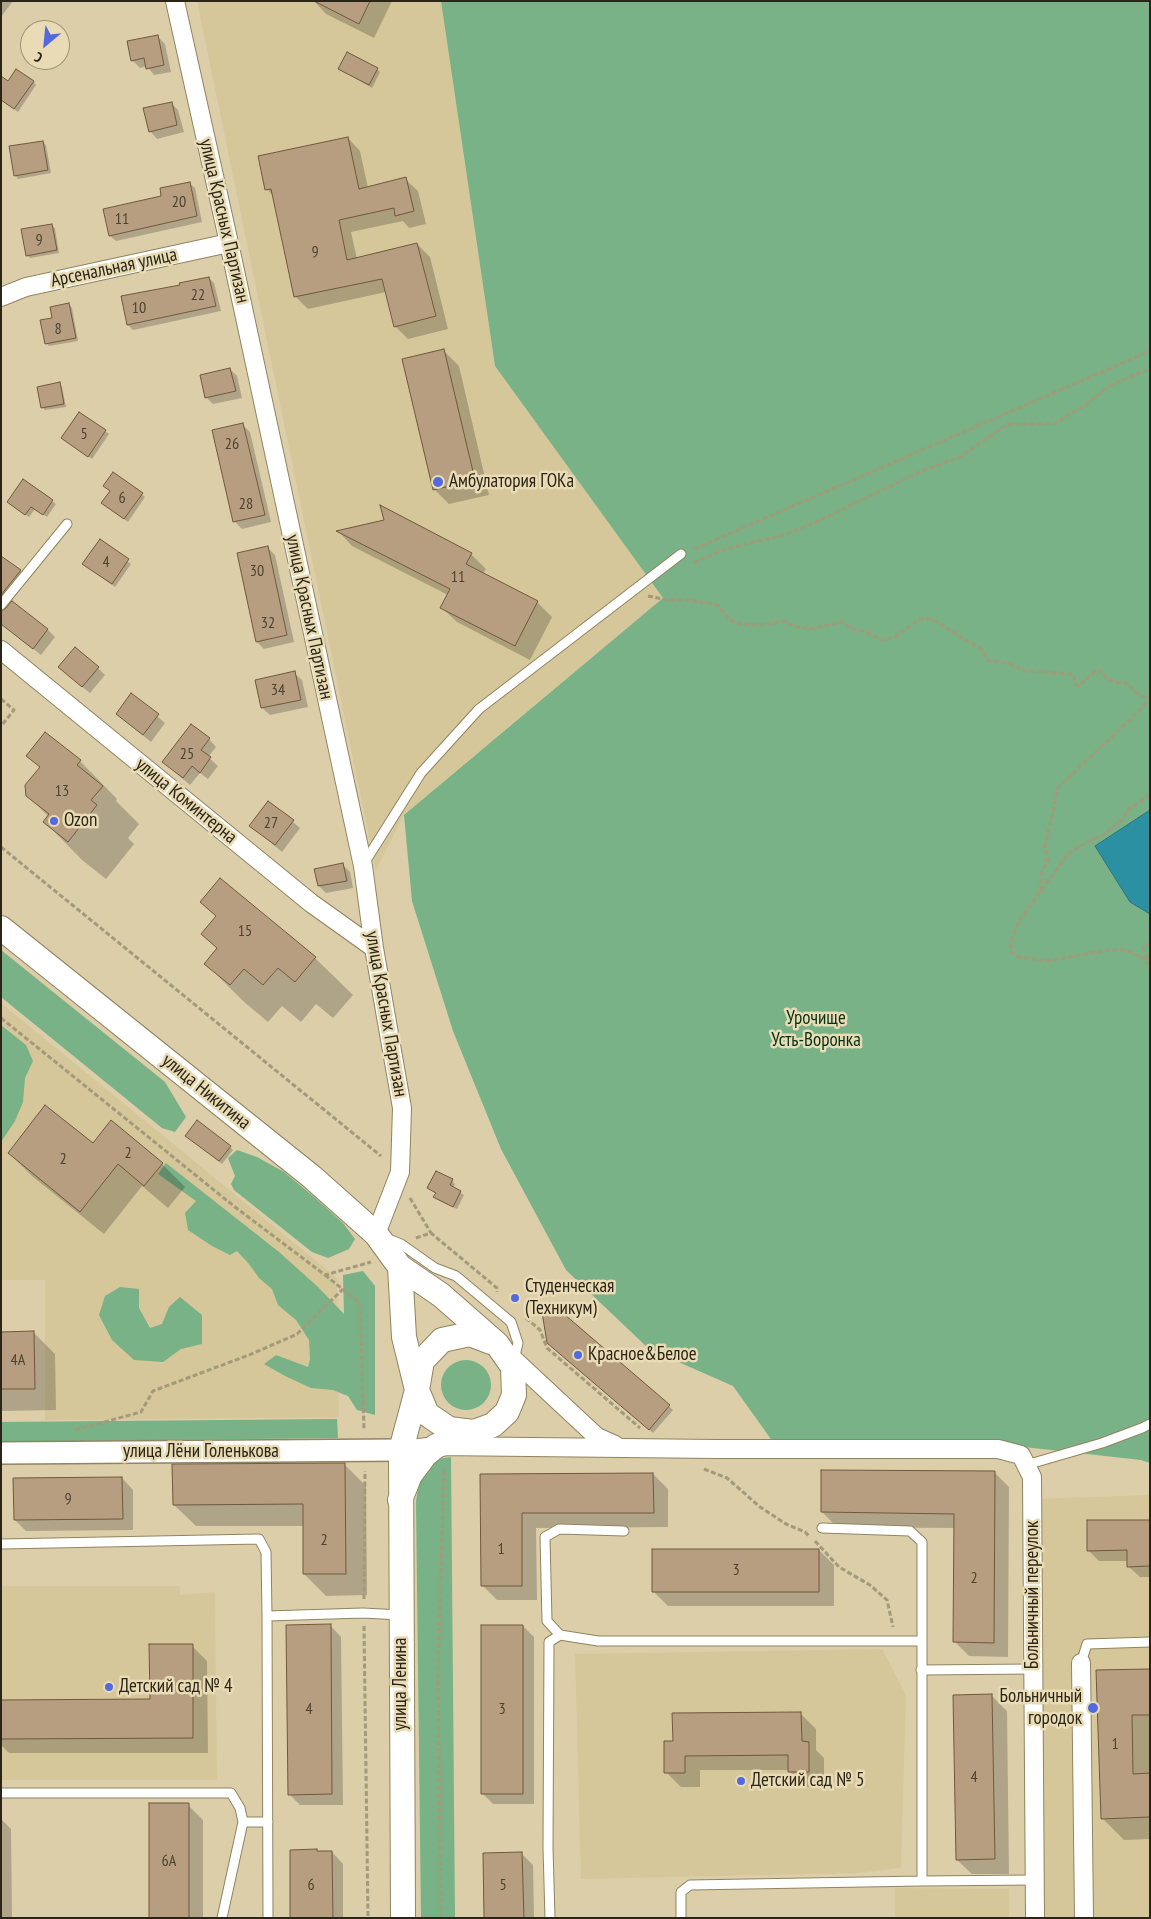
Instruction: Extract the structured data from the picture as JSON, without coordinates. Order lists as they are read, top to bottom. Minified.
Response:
{"streets":{"main road":["улица Никитина","улица Ленина"],"street":["улица Красных Партизан","Арсенальная улица","улица Коминтерна","улица Лёни Голенькова","Больничный переулок"]},"crossings":[["улица Красных Партизан","Арсенальная улица"],["улица Красных Партизан","улица Коминтерна"],["улица Красных Партизан","улица Никитина"],["улица Никитина","улица Ленина"],["улица Лёни Голенькова","улица Ленина"]],"parks":["Урочище Усть-Воронка"],"places":["Амбулатория ГОКа","Ozon","Студенческая (Техникум)","Красное&Белое","Детский сад № 4","Больничный городок","Детский сад № 5"],"house_numbers":["20","11","9","9","22","10","8","5","26","6","28","4","30","11","32","34","25","13","27","15","2","2","4А","9","2","1","3","2","4","3","1","4","6А","6","5"],"north":"bottom left"}
